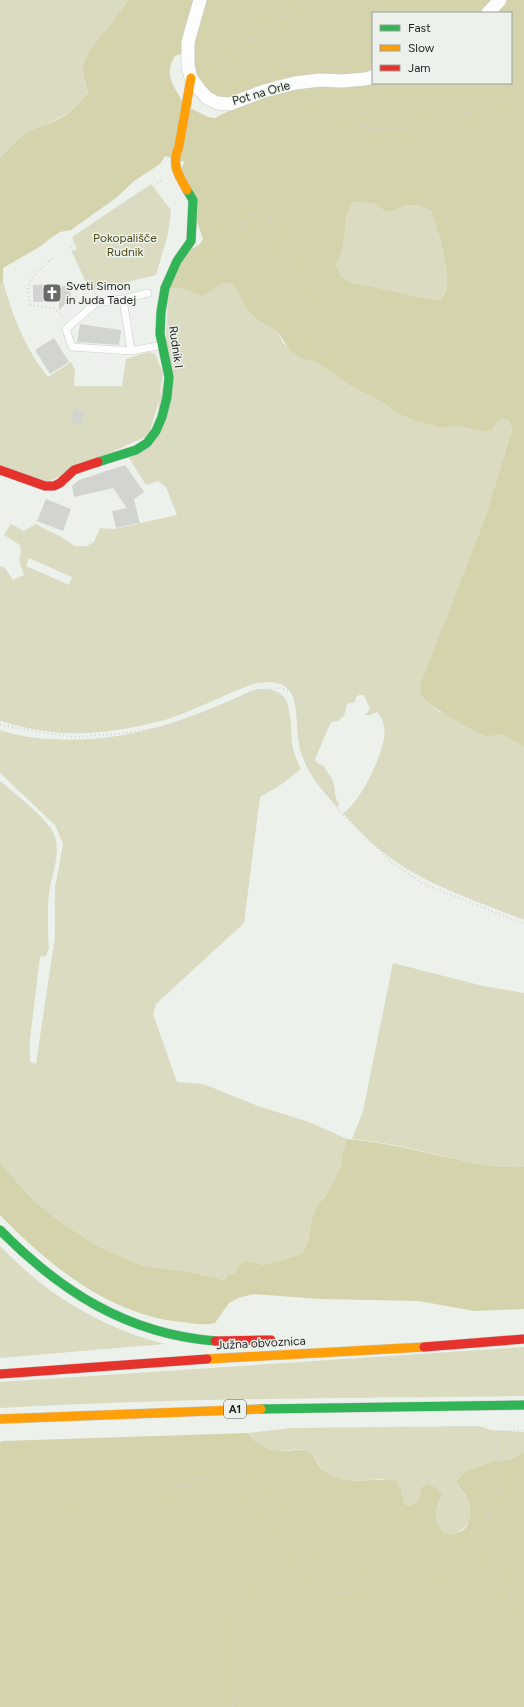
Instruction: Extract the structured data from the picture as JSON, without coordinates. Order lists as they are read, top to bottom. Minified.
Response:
{"streets":{"main road":["Rudnik I","Južna obvoznica","A1"],"street":["Pot na Orle"]},"parks":["Pokopališče Rudnik"],"places":{"church":["Sveti Simon in Juda Tadej"]},"legend":["Fast","Slow","Jam"]}
